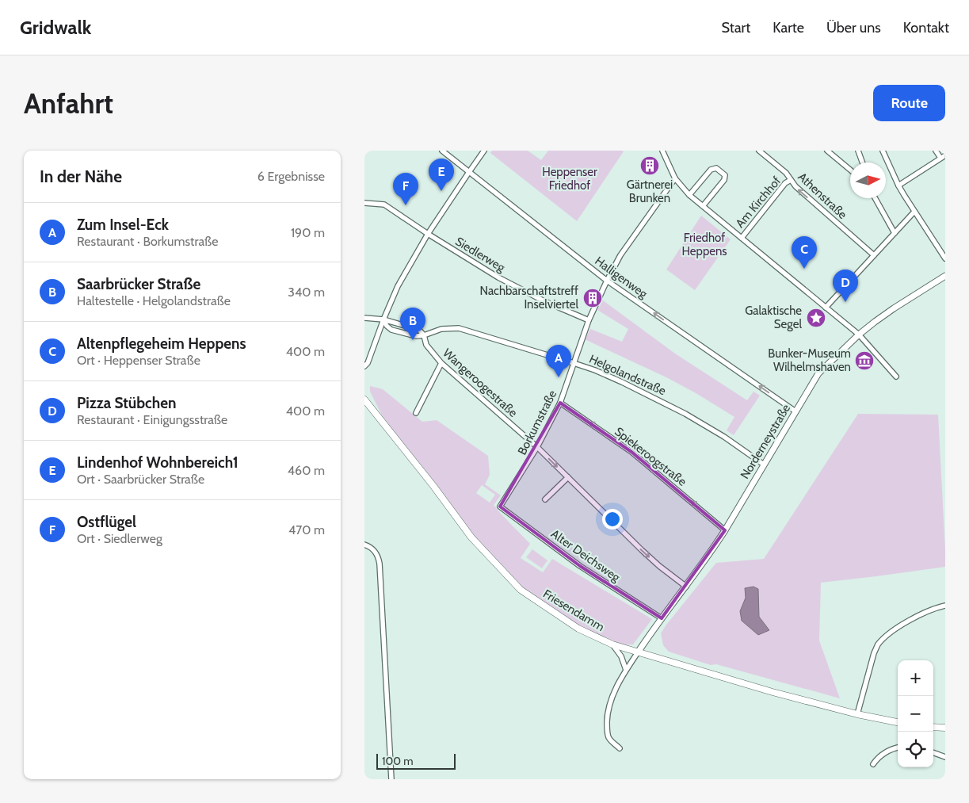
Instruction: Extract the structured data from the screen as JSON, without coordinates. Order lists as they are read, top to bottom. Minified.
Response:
{"streets":{"main road":["Friesendamm"],"street":["Athenstraße","Am Kirchhof","Siedlerweg","Halligenweg","Helgolandstraße","Wangeroogestraße","Borkumstraße","Norderneystraße","Spiekeroogstraße","Alter Deichsweg"]},"crossings":[["Athenstraße","Am Kirchhof"],["Siedlerweg","Borkumstraße"],["Halligenweg","Borkumstraße"],["Halligenweg","Norderneystraße"],["Helgolandstraße","Wangeroogestraße"],["Helgolandstraße","Borkumstraße"],["Helgolandstraße","Norderneystraße"],["Wangeroogestraße","Borkumstraße"],["Wangeroogestraße","Norderneystraße"],["Borkumstraße","Spiekeroogstraße"],["Borkumstraße","Alter Deichsweg"],["Norderneystraße","Spiekeroogstraße"],["Norderneystraße","Alter Deichsweg"],["Norderneystraße","Friesendamm"]],"one_way":["Athenstraße","Halligenweg","Wangeroogestraße","Spiekeroogstraße"],"parks":["Heppenser Friedhof","Friedhof Heppens"],"places":{"building":["Gärtnerei Brunken","Nachbarschaftstreff Inselviertel"],"place":["Galaktische Segel"],"museum":["Bunker-Museum Wilhelmshaven"]},"scale_bar":"100 m","north":"right","page":{"header":"Gridwalk","nav":["Start","Karte","Über uns","Kontakt"],"buttons":"Route","title":"Anfahrt","heading":["In der Nähe","6 Ergebnisse"],"pins":["E","F","C","D","B","A"],"list":[{"mark":"A","name":"Zum Insel-Eck","note":"Restaurant · Borkumstraße","value":"190 m"},{"mark":"B","name":"Saarbrücker Straße","note":"Haltestelle · Helgolandstraße","value":"340 m"},{"mark":"C","name":"Altenpflegeheim Heppens","note":"Ort · Heppenser Straße","value":"400 m"},{"mark":"D","name":"Pizza Stübchen","note":"Restaurant · Einigungsstraße","value":"400 m"},{"mark":"E","name":"Lindenhof Wohnbereich1","note":"Ort · Saarbrücker Straße","value":"460 m"},{"mark":"F","name":"Ostflügel","note":"Ort · Siedlerweg","value":"470 m"}],"map_buttons":["+","−"],"scale":"100 m"}}
